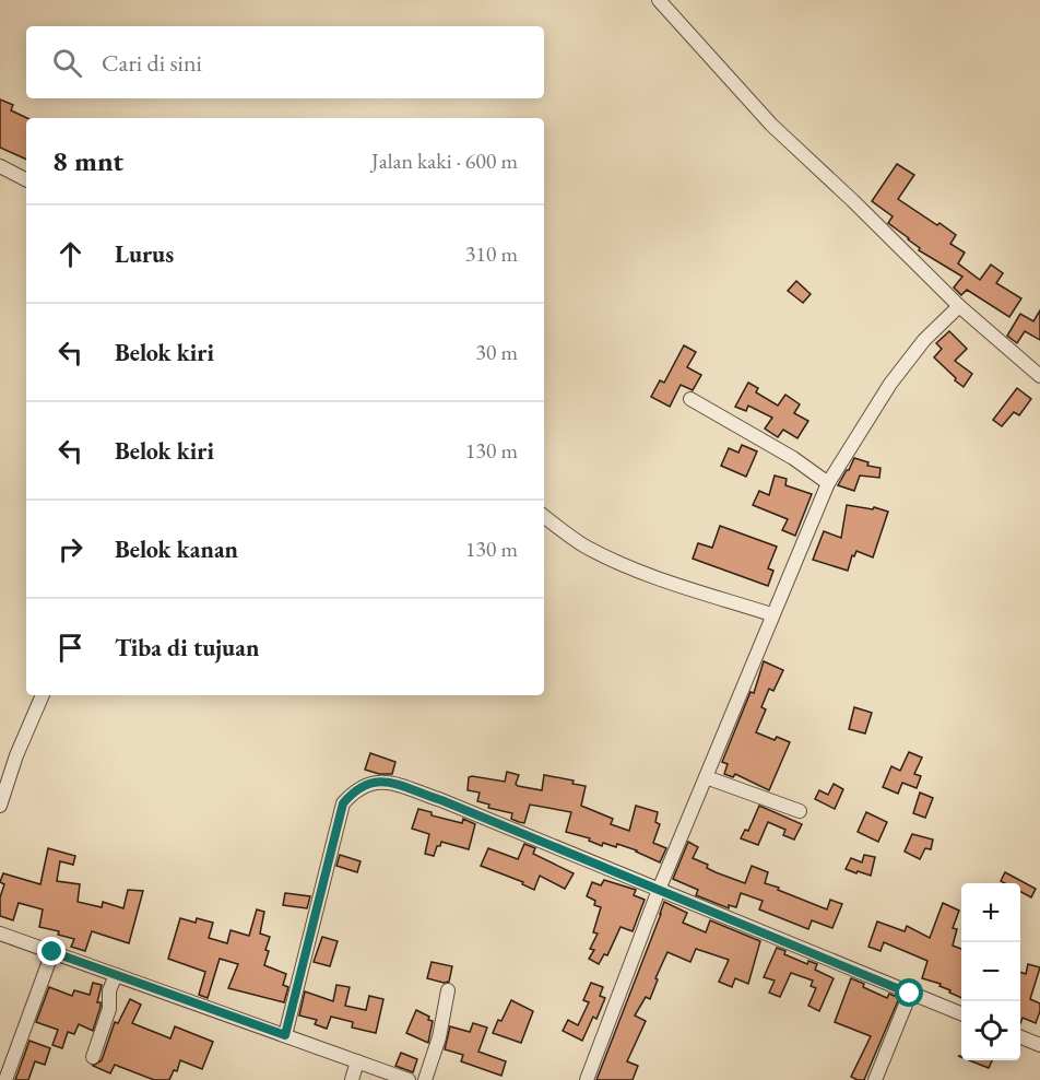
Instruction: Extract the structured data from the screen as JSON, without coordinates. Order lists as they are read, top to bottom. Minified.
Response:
{"page":{"search":"Cari di sini","heading":["8 mnt","Jalan kaki · 600 m"],"list":[["Lurus","310 m"],["Belok kiri","30 m"],["Belok kiri","130 m"],["Belok kanan","130 m"],"Tiba di tujuan"],"map_buttons":["+","−"]}}
